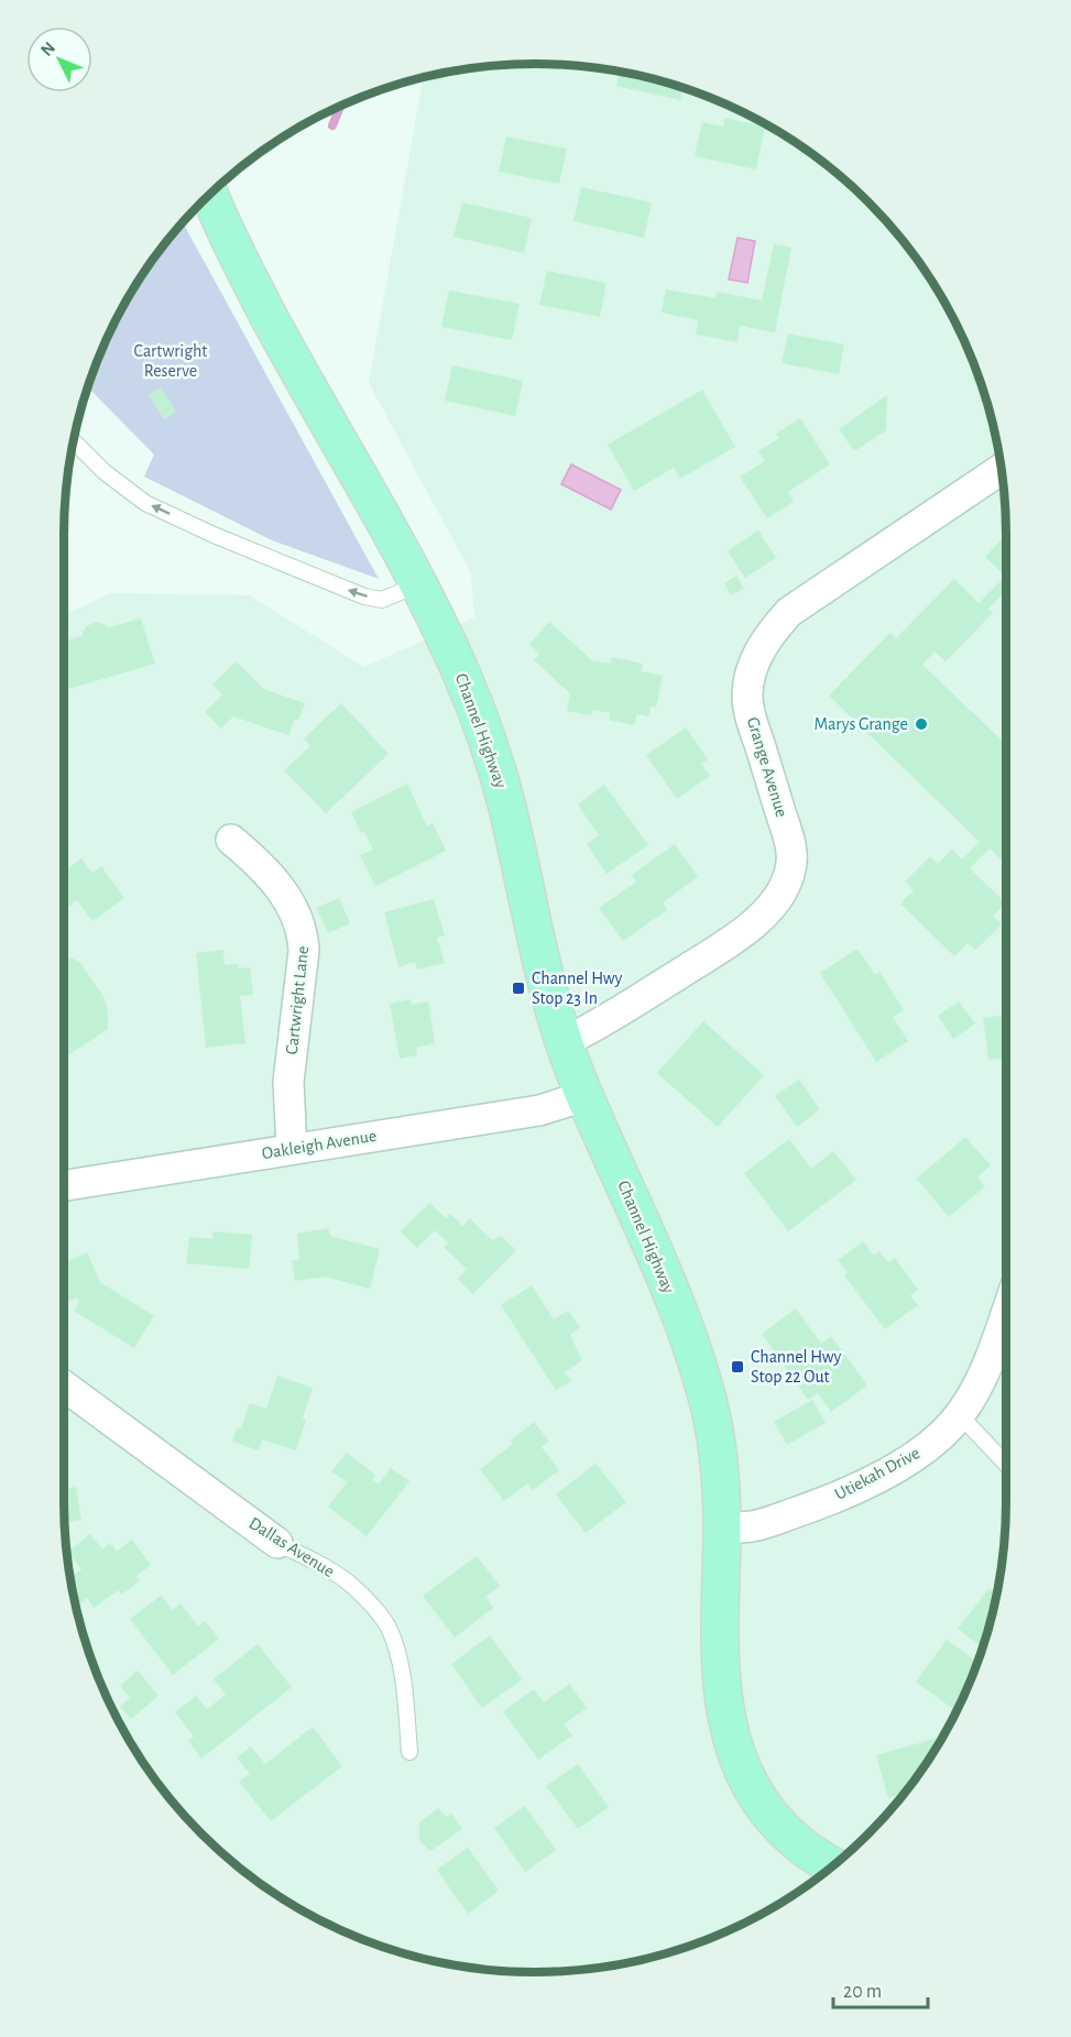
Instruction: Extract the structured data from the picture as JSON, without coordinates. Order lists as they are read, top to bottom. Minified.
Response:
{"streets":{"main road":["Channel Highway"],"street":["Grange Avenue","Cartwright Lane","Oakleigh Avenue","Utiekah Drive","Dallas Avenue"]},"crossings":[["Channel Highway","Grange Avenue"],["Channel Highway","Oakleigh Avenue"],["Channel Highway","Utiekah Drive"],["Cartwright Lane","Oakleigh Avenue"]],"parks":["Cartwright Reserve"],"places":{"other":["Marys Grange"],"transit":["Channel Hwy Stop 23 In","Channel Hwy Stop 22 Out"]},"scale_bar":"20 m","north":"top left"}
